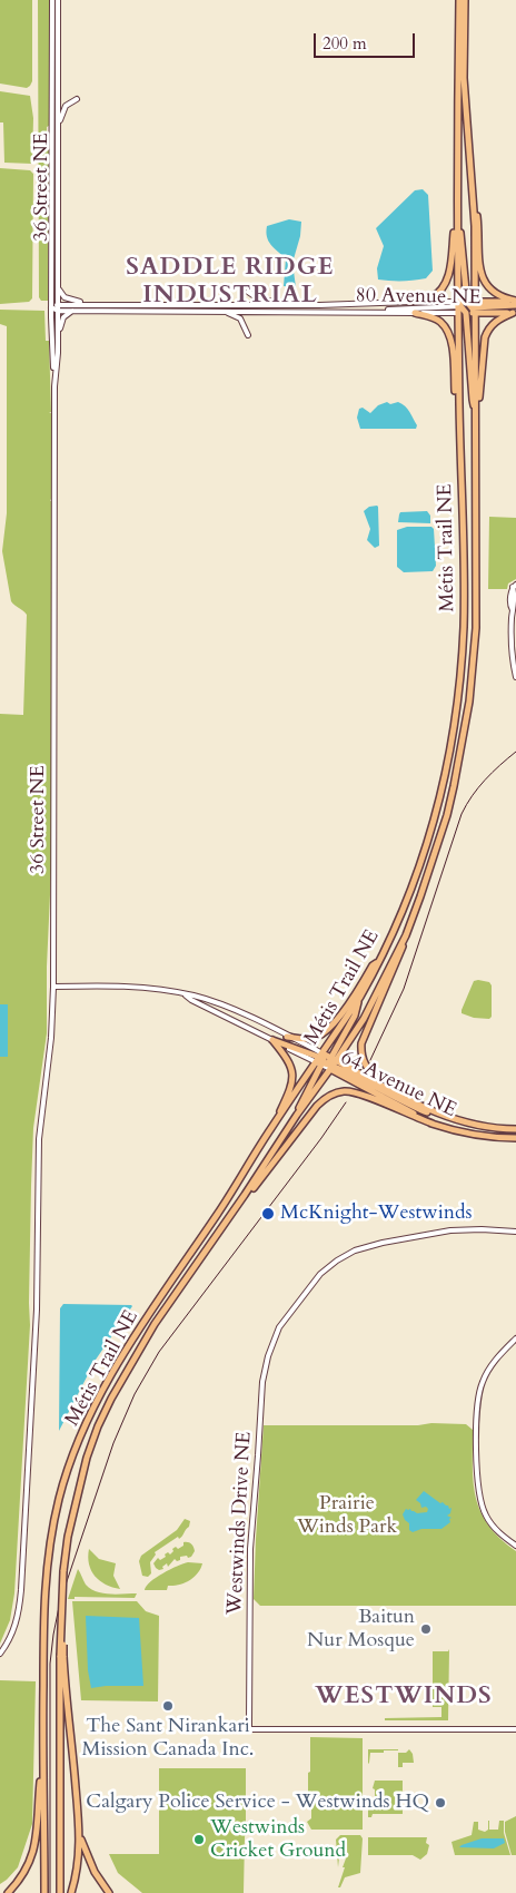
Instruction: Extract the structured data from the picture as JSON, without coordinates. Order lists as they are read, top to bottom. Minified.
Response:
{"streets":{"main road":["80 Avenue NE","Métis Trail NE","64 Avenue NE"],"street":["36 Street NE","Westwinds Drive NE"]},"crossings":[["36 Street NE","80 Avenue NE"],["36 Street NE","64 Avenue NE"],["80 Avenue NE","Métis Trail NE"],["Métis Trail NE","64 Avenue NE"]],"districts":["SADDLE RIDGE INDUSTRIAL","WESTWINDS"],"parks":["Prairie Winds Park"],"places":["McKnight-Westwinds","Baitun Nur Mosque","The Sant Nirankari Mission Canada Inc.","Calgary Police Service - Westwinds HQ","Westwinds Cricket Ground"],"scale_bar":"200 m"}
